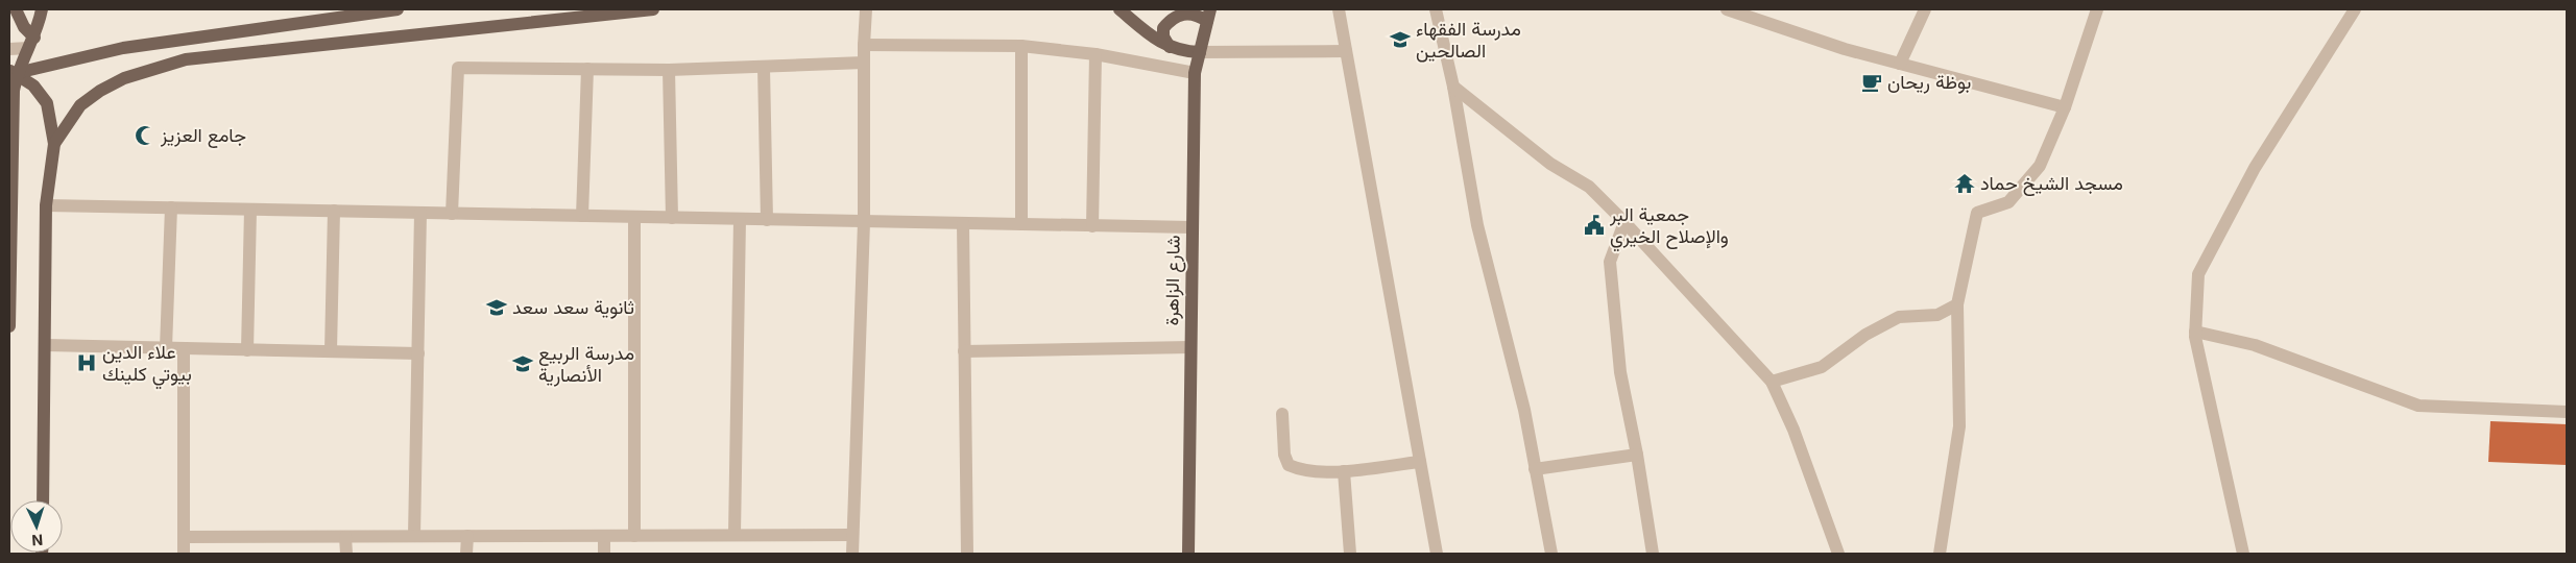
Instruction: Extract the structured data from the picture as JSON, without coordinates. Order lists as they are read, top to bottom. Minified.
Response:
{"streets":{"main road":["شارع الزاهرة"]},"places":{"school or university":["مدرسة الفقهاء الصالحين","ثانوية سعد سعد","مدرسة الربيع الأنصارية"],"cafe":["بوظة ريحان"],"mosque":["جامع العزيز"],"temple":["مسجد الشيخ حماد"],"public building":["جمعية البر والإصلاح الخيري"],"hospital":["علاء الدين بيوتي كلينك"]},"north":"bottom"}
